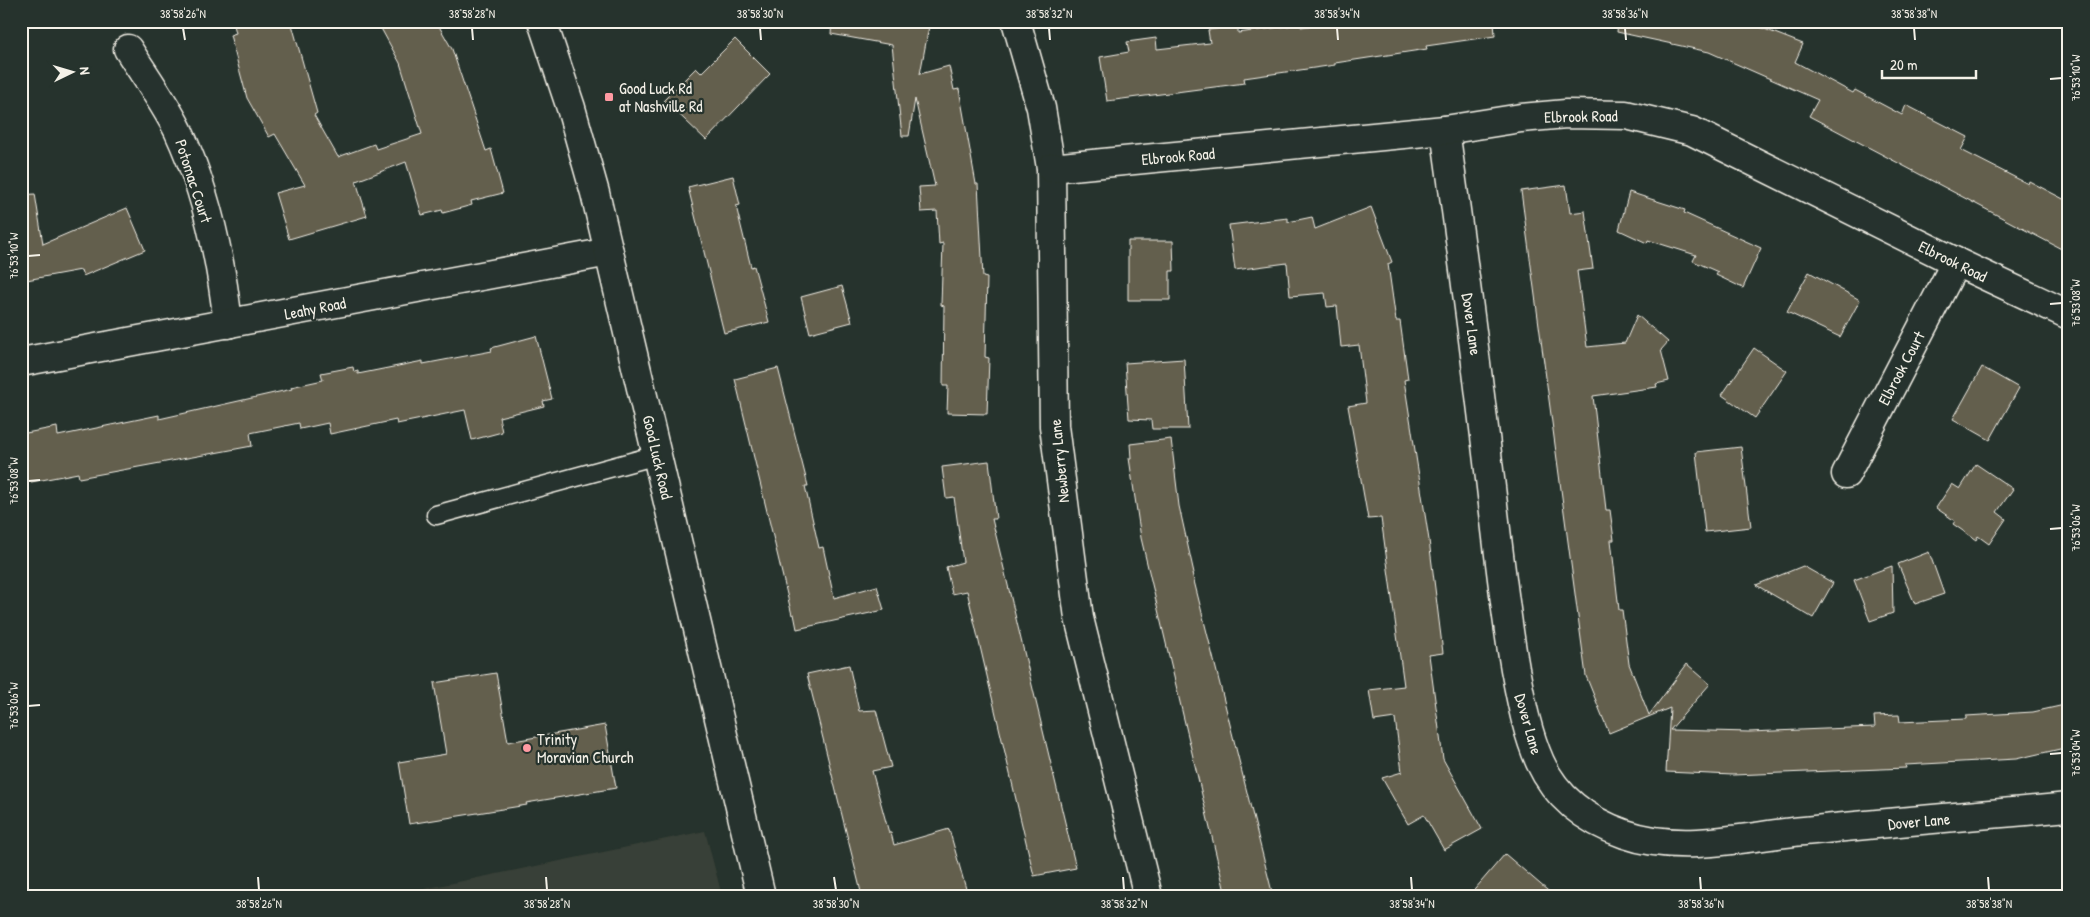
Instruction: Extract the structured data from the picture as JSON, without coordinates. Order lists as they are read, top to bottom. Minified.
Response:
{"streets":{"street":["Elbrook Road","Potomac Court","Leahy Road","Dover Lane","Elbrook Court","Good Luck Road","Newberry Lane"]},"crossings":[["Elbrook Road","Dover Lane"],["Elbrook Road","Elbrook Court"],["Elbrook Road","Newberry Lane"],["Potomac Court","Leahy Road"],["Leahy Road","Good Luck Road"]],"places":{"transit":["Good Luck Rd at Nashville Rd"],"other":["Trinity Moravian Church"]},"scale_bar":"20 m","north":"right","coordinates":["38°58'26\"N","38°58'28\"N","38°58'30\"N","38°58'32\"N","38°58'34\"N","38°58'36\"N","38°58'38\"N","76°53'10\"W","76°53'08\"W","76°53'06\"W","76°53'04\"W"]}
